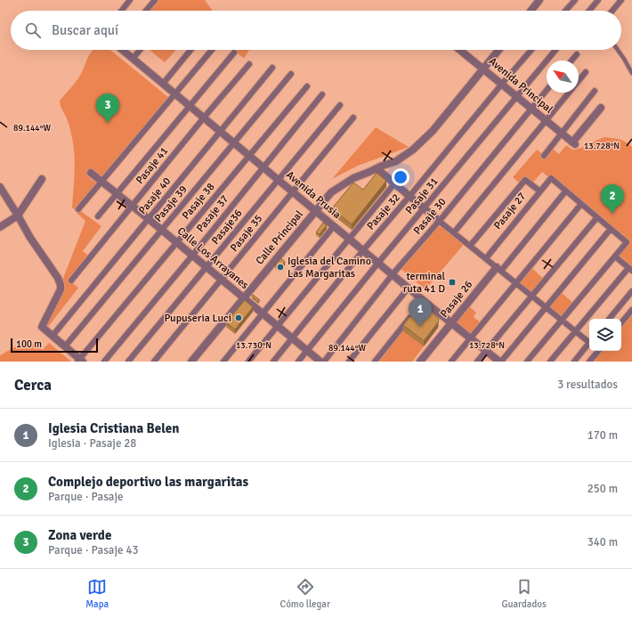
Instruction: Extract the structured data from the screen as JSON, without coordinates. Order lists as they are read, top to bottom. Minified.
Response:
{"streets":{"street":["Avenida Principal","Pasaje 41","Avenida Prusia","Pasaje 40","Pasaje 31","Pasaje 38","Pasaje 39","Pasaje 27","Pasaje 32","Pasaje 37","Pasaje 30","Pasaje36","Pasaje 35","Calle Principal","Calle Los Arrayanes","Pasaje 26"]},"crossings":[["Avenida Principal","Pasaje 31"],["Avenida Principal","Pasaje 32"],["Avenida Principal","Pasaje 30"],["Avenida Principal","Calle Principal"],["Pasaje 41","Avenida Prusia"],["Pasaje 41","Calle Los Arrayanes"],["Avenida Prusia","Pasaje 40"],["Avenida Prusia","Pasaje 31"],["Avenida Prusia","Pasaje 38"],["Avenida Prusia","Pasaje 39"],["Avenida Prusia","Pasaje 32"],["Avenida Prusia","Pasaje 37"],["Avenida Prusia","Pasaje 30"],["Avenida Prusia","Pasaje36"],["Avenida Prusia","Pasaje 35"],["Avenida Prusia","Calle Principal"],["Avenida Prusia","Pasaje 26"],["Pasaje 40","Calle Los Arrayanes"],["Pasaje 31","Calle Los Arrayanes"],["Pasaje 38","Calle Los Arrayanes"],["Pasaje 39","Calle Los Arrayanes"],["Pasaje 27","Pasaje 26"],["Pasaje 32","Calle Los Arrayanes"],["Pasaje 37","Calle Los Arrayanes"],["Pasaje36","Calle Los Arrayanes"],["Pasaje 35","Calle Los Arrayanes"],["Calle Principal","Calle Los Arrayanes"]],"places":{"other":["Iglesia del Camino Las Margaritas","Pupuseria Luci"],"transit":["terminal ruta 41 D"]},"scale_bar":"100 m","north":"top left","page":{"search":"Buscar aquí","pins":["3","2","1"],"scale":"100 m","heading":["Cerca","3 resultados"],"list":[{"mark":"1","name":"Iglesia Cristiana Belen","note":"Iglesia · Pasaje 28","value":"170 m"},{"mark":"2","name":"Complejo deportivo las margaritas","note":"Parque · Pasaje","value":"250 m"},{"mark":"3","name":"Zona verde","note":"Parque · Pasaje 43","value":"340 m"}],"nav":["Mapa","Cómo llegar","Guardados"]},"coordinates":["89.144°W","13.728°N","13.730°N"]}
